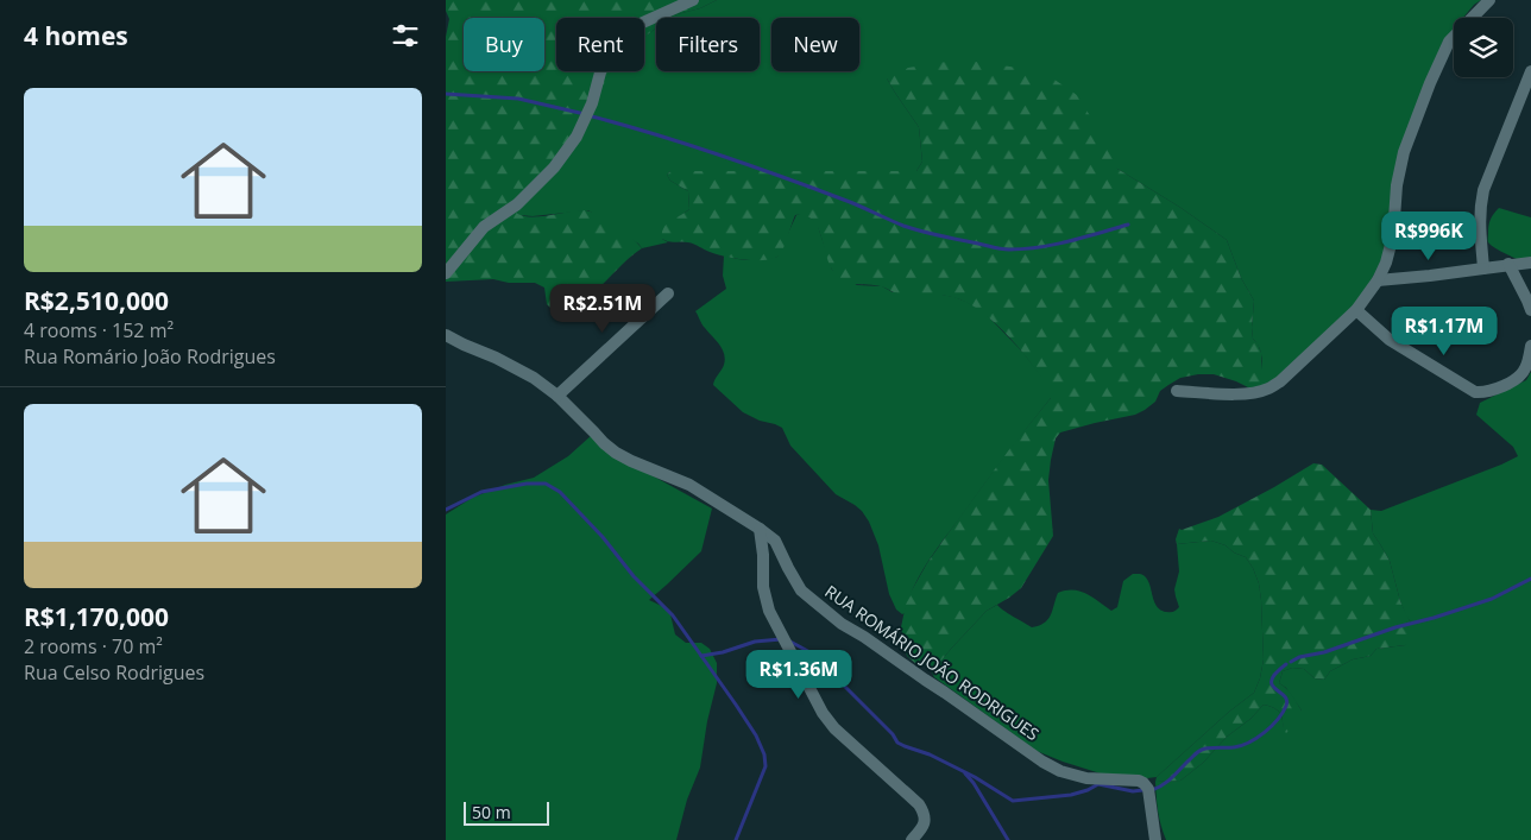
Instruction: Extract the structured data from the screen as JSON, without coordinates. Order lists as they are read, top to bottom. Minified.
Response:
{"streets":{"street":["RUA ROMÁRIO JOÃO RODRIGUES"]},"scale_bar":"50 m","page":{"heading":"4 homes","chip":["Buy","Rent","Filters","New"],"list":[{"name":"R$2,510,000","note":"4 rooms · 152 m² · Rua Romário João Rodrigues"},{"name":"R$1,170,000","note":"2 rooms · 70 m² · Rua Celso Rodrigues"}],"price":["R$996K","R$2.51M","R$1.17M","R$1.36M"],"scale":"50 m"}}
